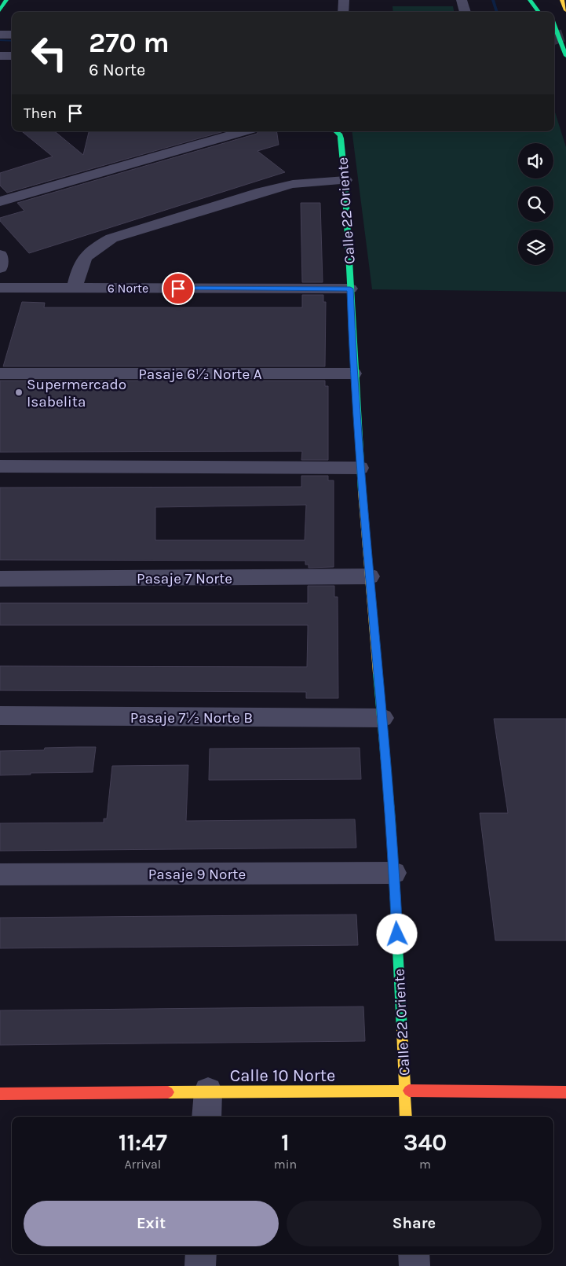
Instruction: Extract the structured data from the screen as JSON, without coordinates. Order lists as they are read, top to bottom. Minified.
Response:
{"streets":{"main road":["Calle 22 Oriente","Calle 10 Norte"],"street":["6 Norte","Pasaje 6½ Norte A","Pasaje 7 Norte","Pasaje 7½ Norte B","Pasaje 9 Norte"]},"crossings":[["Calle 22 Oriente","6 Norte"],["Calle 22 Oriente","Pasaje 6½ Norte A"],["Calle 22 Oriente","Pasaje 7 Norte"],["Calle 22 Oriente","Pasaje 7½ Norte B"],["Calle 22 Oriente","Pasaje 9 Norte"],["Calle 22 Oriente","Calle 10 Norte"]],"places":["Supermercado Isabelita"],"page":{"turn":["270 m","6 Norte"],"then":"Then","eta":["11:47","Arrival","1","min","340","m"],"buttons":["Exit","Share"]}}
